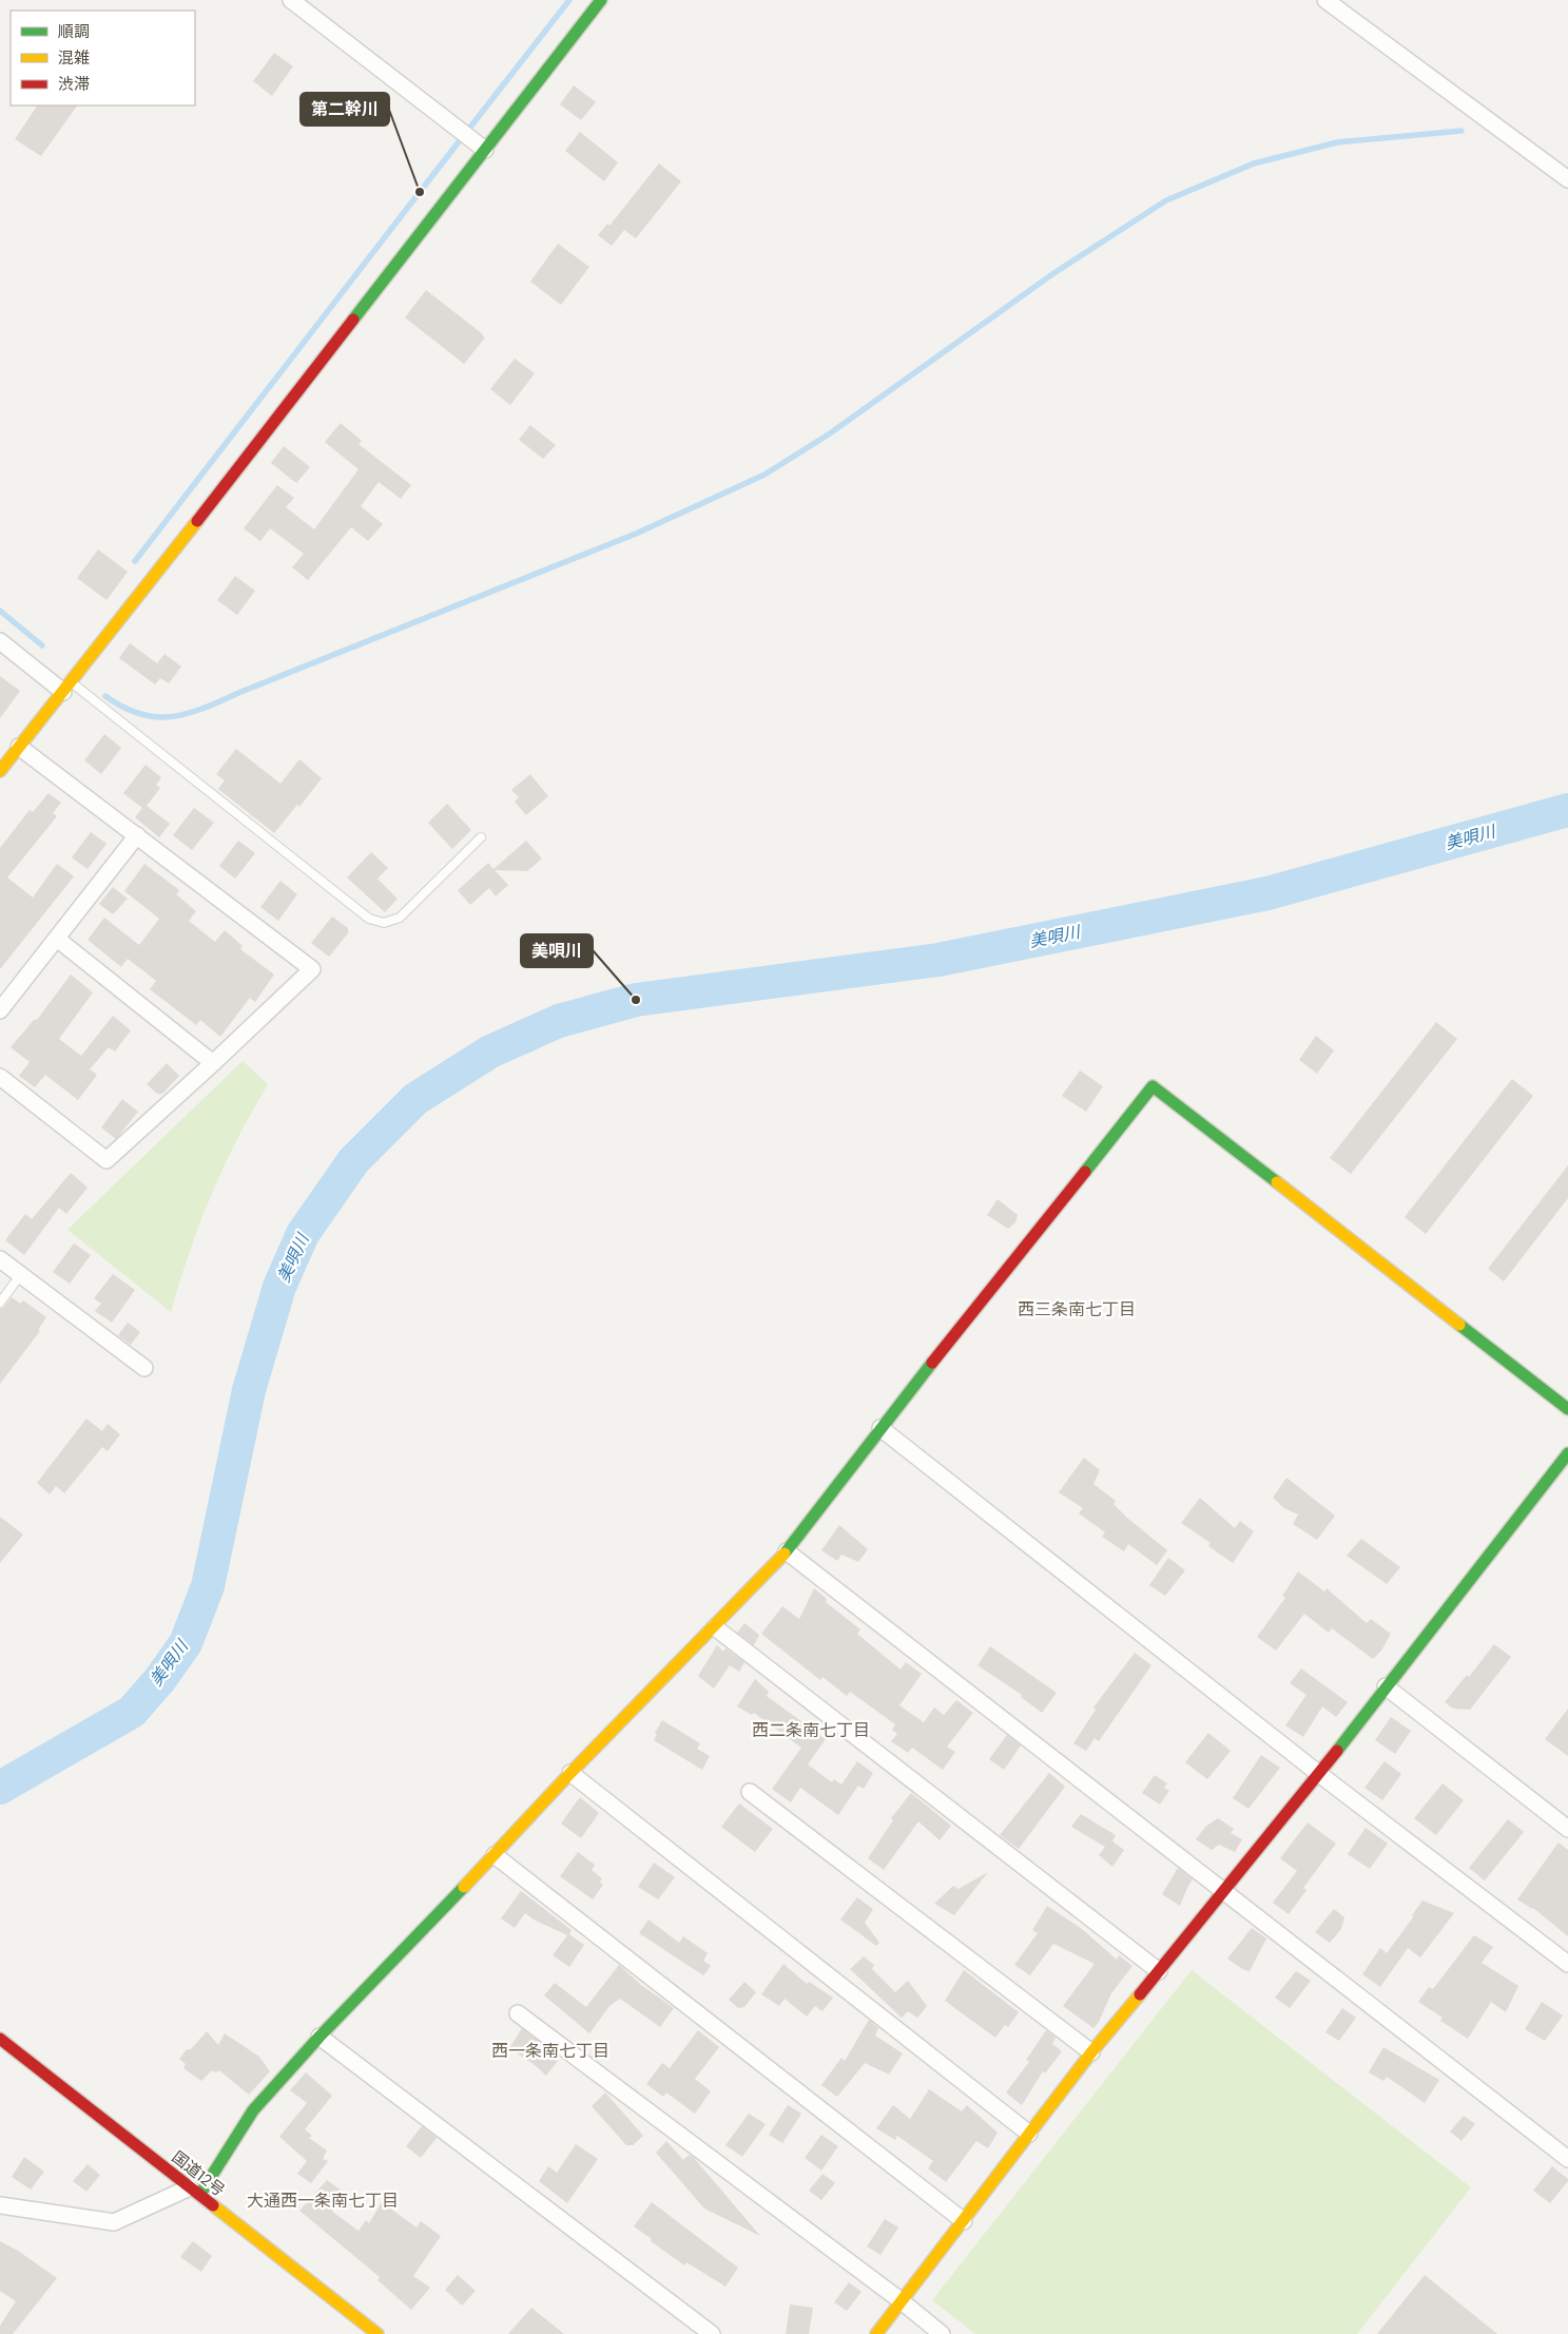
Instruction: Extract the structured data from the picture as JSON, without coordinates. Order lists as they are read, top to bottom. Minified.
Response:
{"streets":{"main road":["国道12号"]},"districts":["西三条南七丁目","西二条南七丁目","西一条南七丁目","大通西一条南七丁目"],"water":["美唄川"],"places":["第二幹川","美唄川"],"legend":["順調","混雑","渋滞"]}
